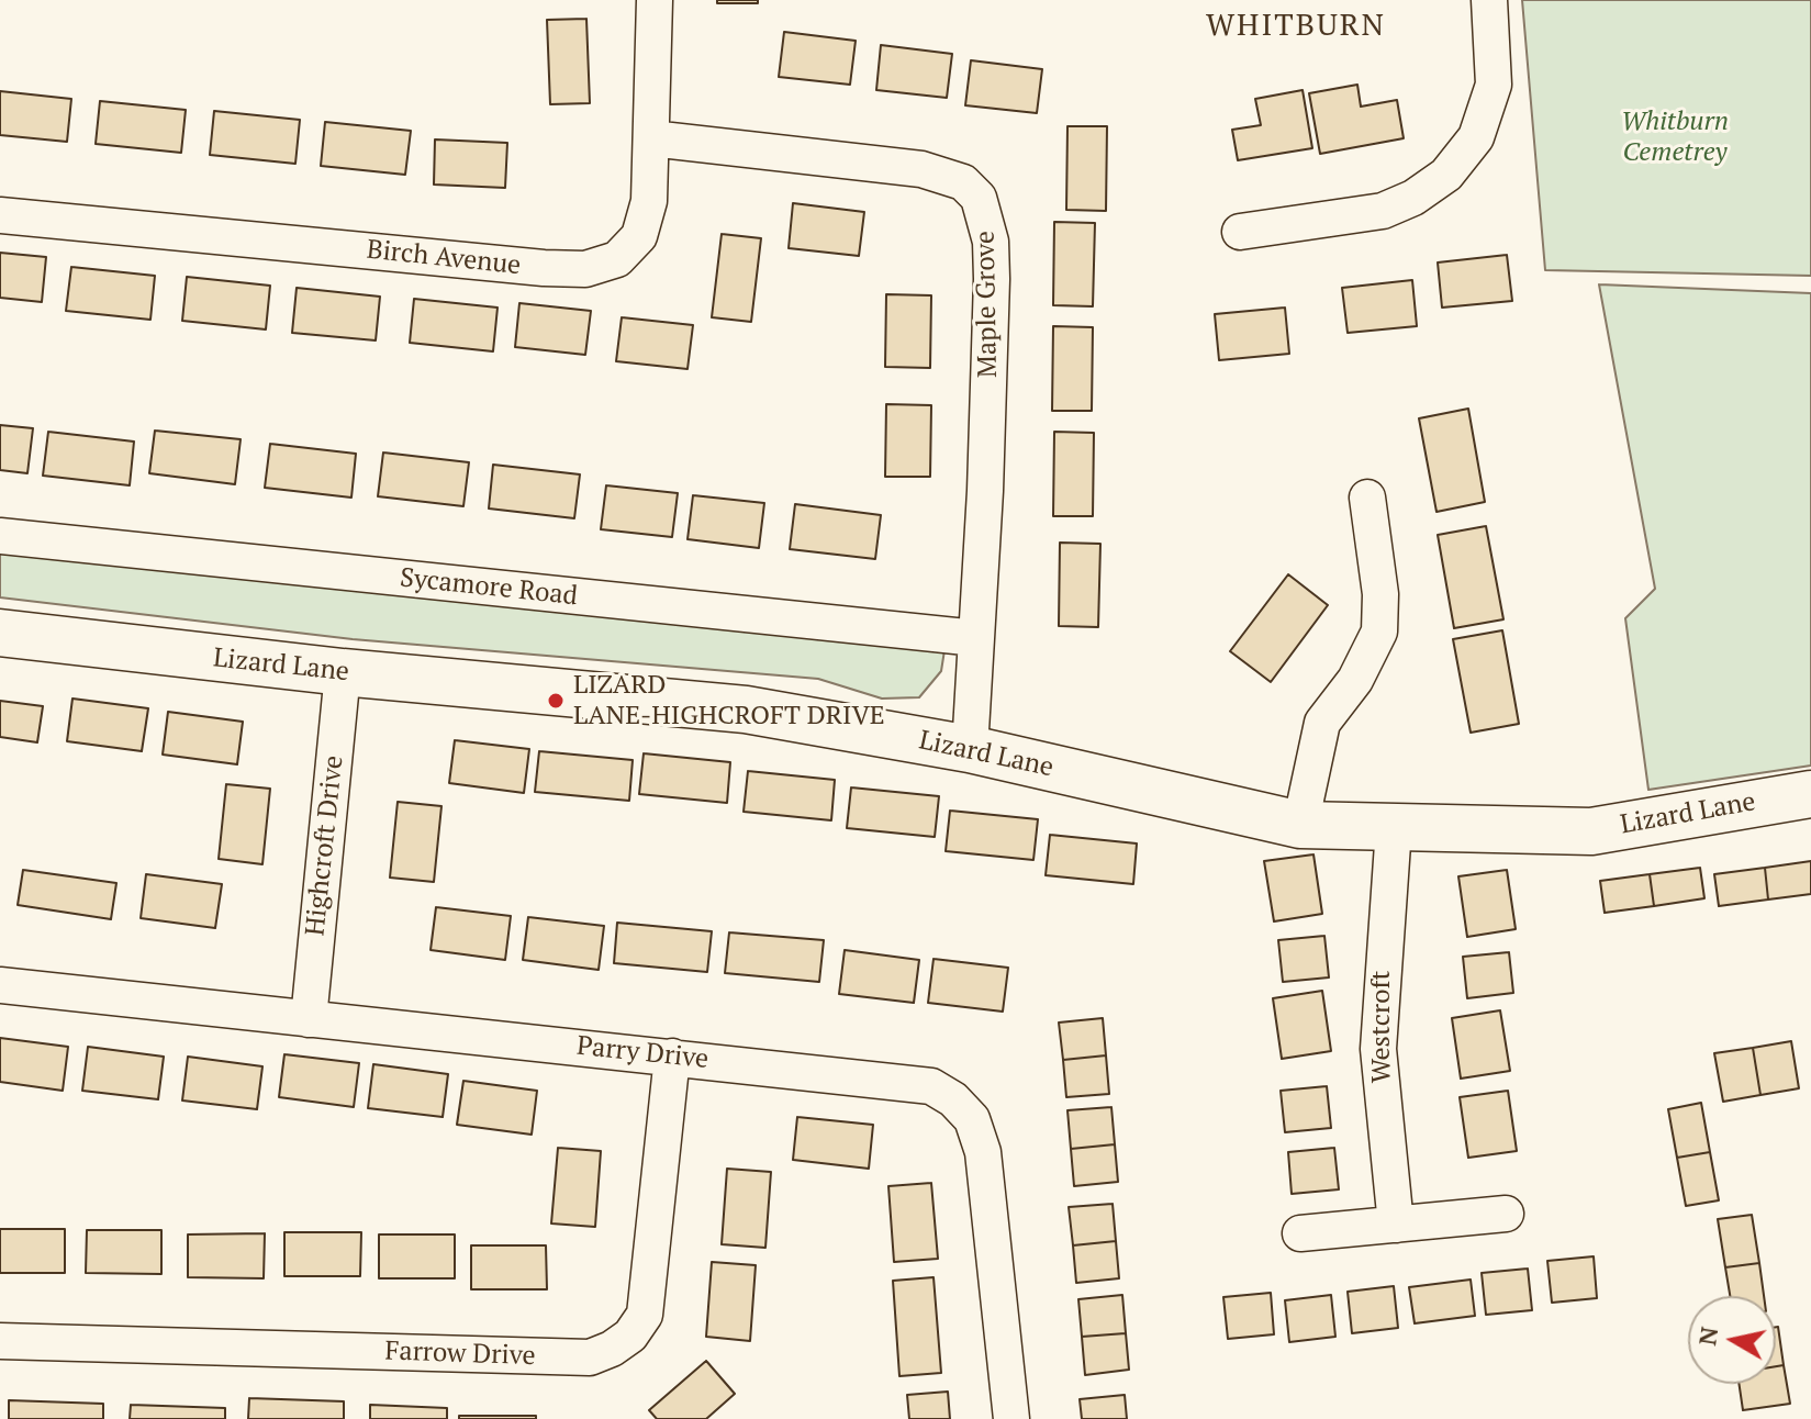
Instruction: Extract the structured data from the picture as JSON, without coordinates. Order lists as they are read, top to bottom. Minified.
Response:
{"streets":{"street":["Birch Avenue","Maple Grove","Sycamore Road","Lizard Lane","Highcroft Drive","Westcroft","Parry Drive","Farrow Drive"]},"crossings":[["Birch Avenue","Maple Grove"],["Maple Grove","Sycamore Road"],["Maple Grove","Lizard Lane"],["Lizard Lane","Highcroft Drive"],["Lizard Lane","Westcroft"],["Highcroft Drive","Parry Drive"],["Parry Drive","Farrow Drive"]],"districts":["WHITBURN"],"parks":["Whitburn Cemetrey"],"places":["LIZARD LANE-HIGHCROFT DRIVE"],"north":"left"}
